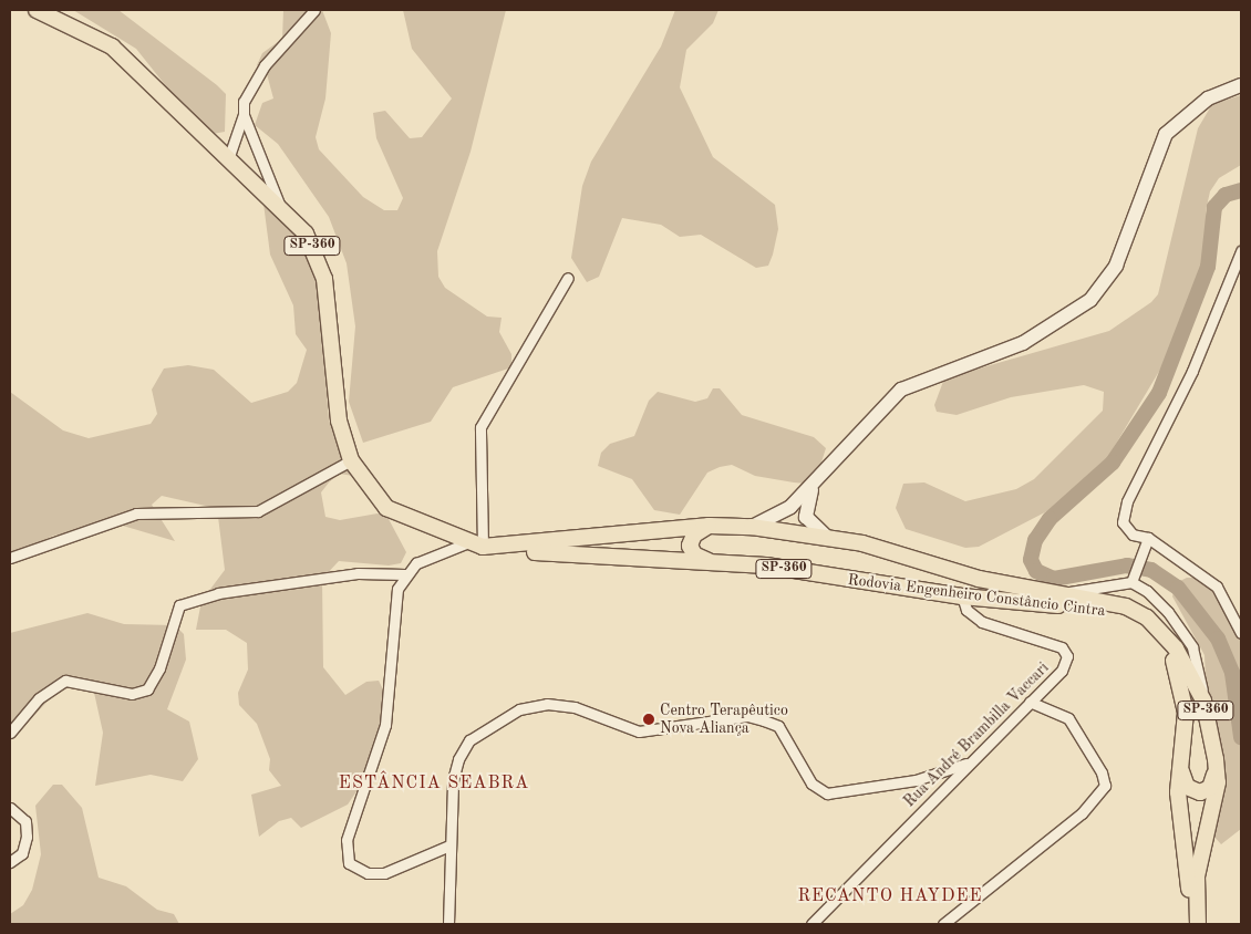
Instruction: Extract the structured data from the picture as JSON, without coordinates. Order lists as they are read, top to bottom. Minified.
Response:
{"streets":{"main road":["SP-360","Rodovia Engenheiro Constâncio Cintra"],"street":["Rua André Brambilla Vaccari"]},"crossings":[["Rodovia Engenheiro Constâncio Cintra","Rua André Brambilla Vaccari"]],"districts":["ESTÂNCIA SEABRA","RECANTO HAYDEE"],"places":["Centro Terapêutico Nova Aliança"]}
